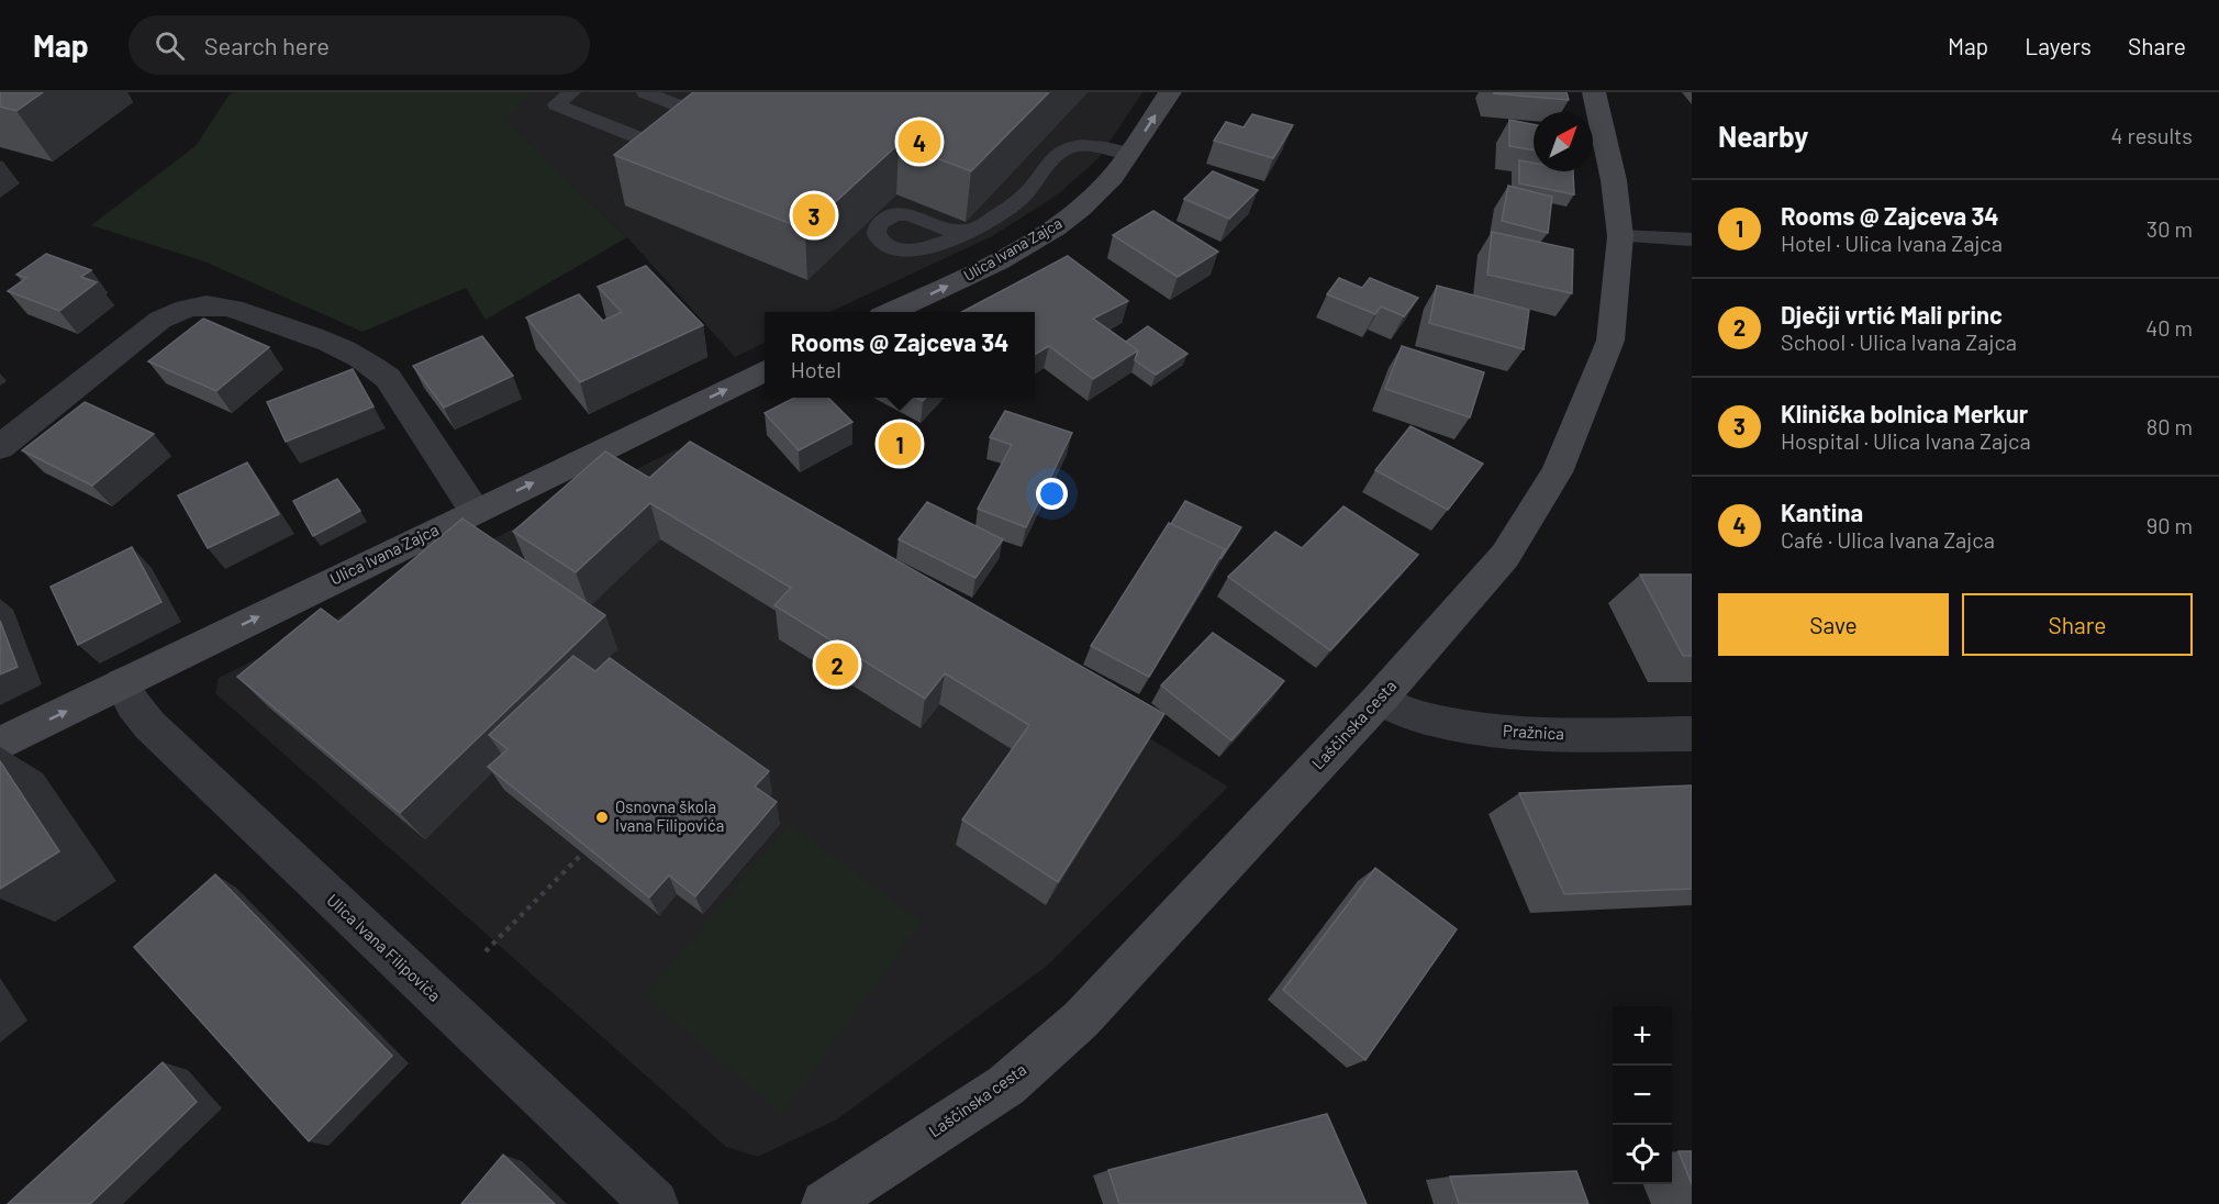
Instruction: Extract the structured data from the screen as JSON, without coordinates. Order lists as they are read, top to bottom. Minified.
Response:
{"streets":{"street":["Ulica Ivana Zajca","Laščinska cesta","Pražnica","Ulica Ivana Filipovića"]},"crossings":[["Ulica Ivana Zajca","Ulica Ivana Filipovića"],["Laščinska cesta","Pražnica"]],"one_way":["Ulica Ivana Zajca"],"places":["Osnovna škola Ivana Filipovića"],"north":"top right","page":{"header":"Map","search":"Search here","nav":["Map","Layers","Share"],"heading":["Nearby","4 results"],"pins":["4","3","1","2"],"list":[{"mark":"1","name":"Rooms @ Zajceva 34","note":"Hotel · Ulica Ivana Zajca","value":"30 m"},{"mark":"2","name":"Dječji vrtić Mali princ","note":"School · Ulica Ivana Zajca","value":"40 m"},{"mark":"3","name":"Klinička bolnica Merkur","note":"Hospital · Ulica Ivana Zajca","value":"80 m"},{"mark":"4","name":"Kantina","note":"Café · Ulica Ivana Zajca","value":"90 m"}],"popup":["Rooms @ Zajceva 34","Hotel"],"buttons":["Save","Share"],"map_buttons":["+","−"]}}
